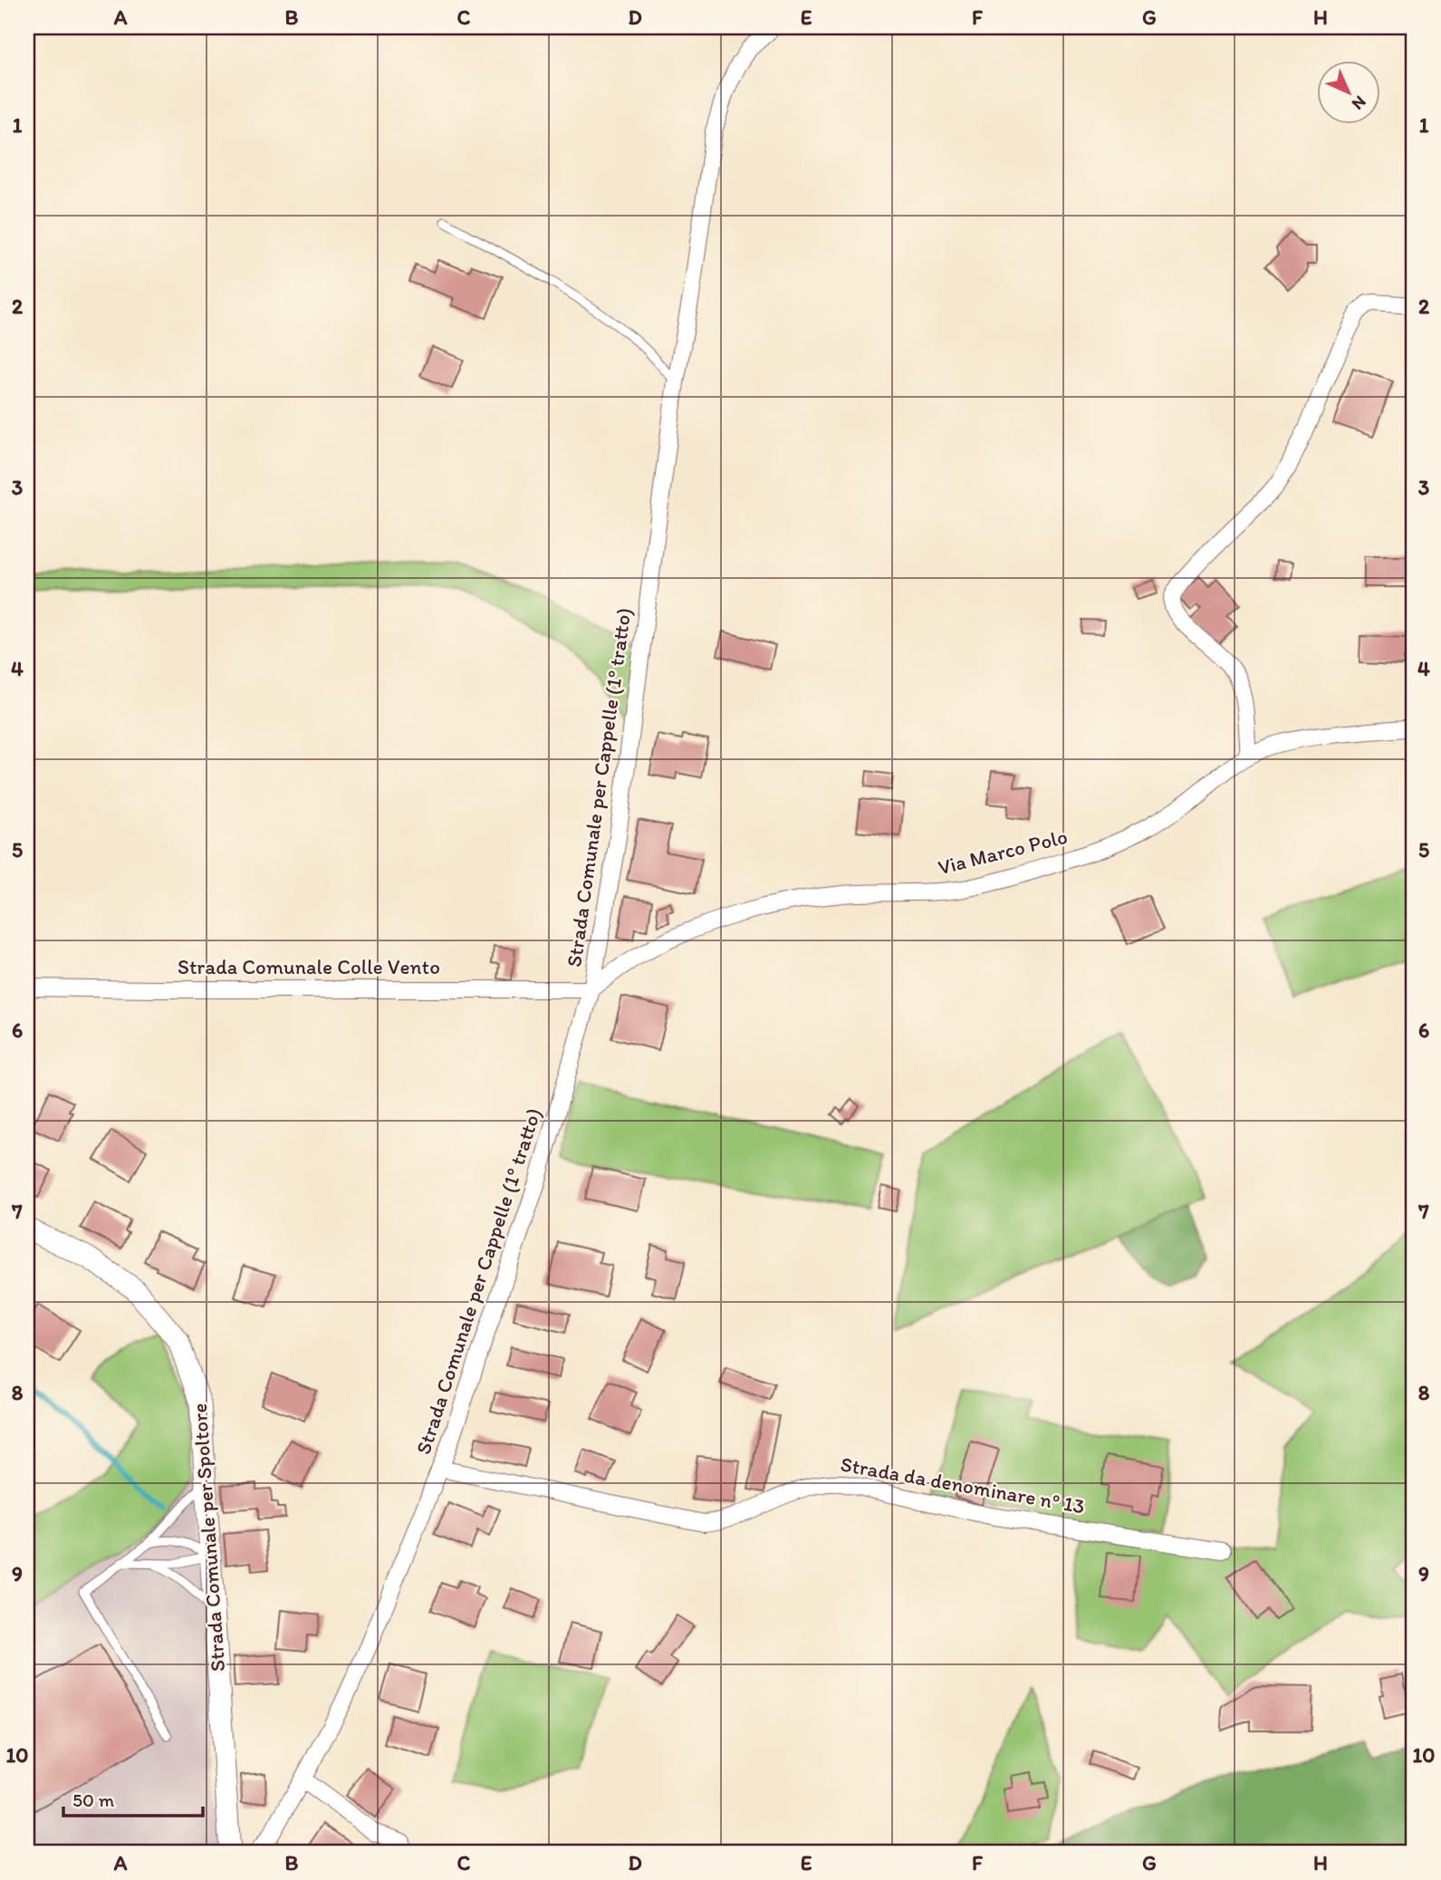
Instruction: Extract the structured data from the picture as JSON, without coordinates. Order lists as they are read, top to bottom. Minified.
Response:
{"streets":{"street":["Strada Comunale per Cappelle (1º tratto)","Via Marco Polo","Strada Comunale Colle Vento","Strada da denominare nº 13","Strada Comunale per Spoltore"]},"crossings":[["Strada Comunale per Cappelle (1º tratto)","Via Marco Polo"],["Strada Comunale per Cappelle (1º tratto)","Strada Comunale Colle Vento"],["Strada Comunale per Cappelle (1º tratto)","Strada da denominare nº 13"],["Via Marco Polo","Strada Comunale Colle Vento"]],"scale_bar":"50 m","north":"bottom right","grid":{"columns":["A","B","C","D","E","F","G","H"],"rows":["1","2","3","4","5","6","7","8","9","10"]}}
